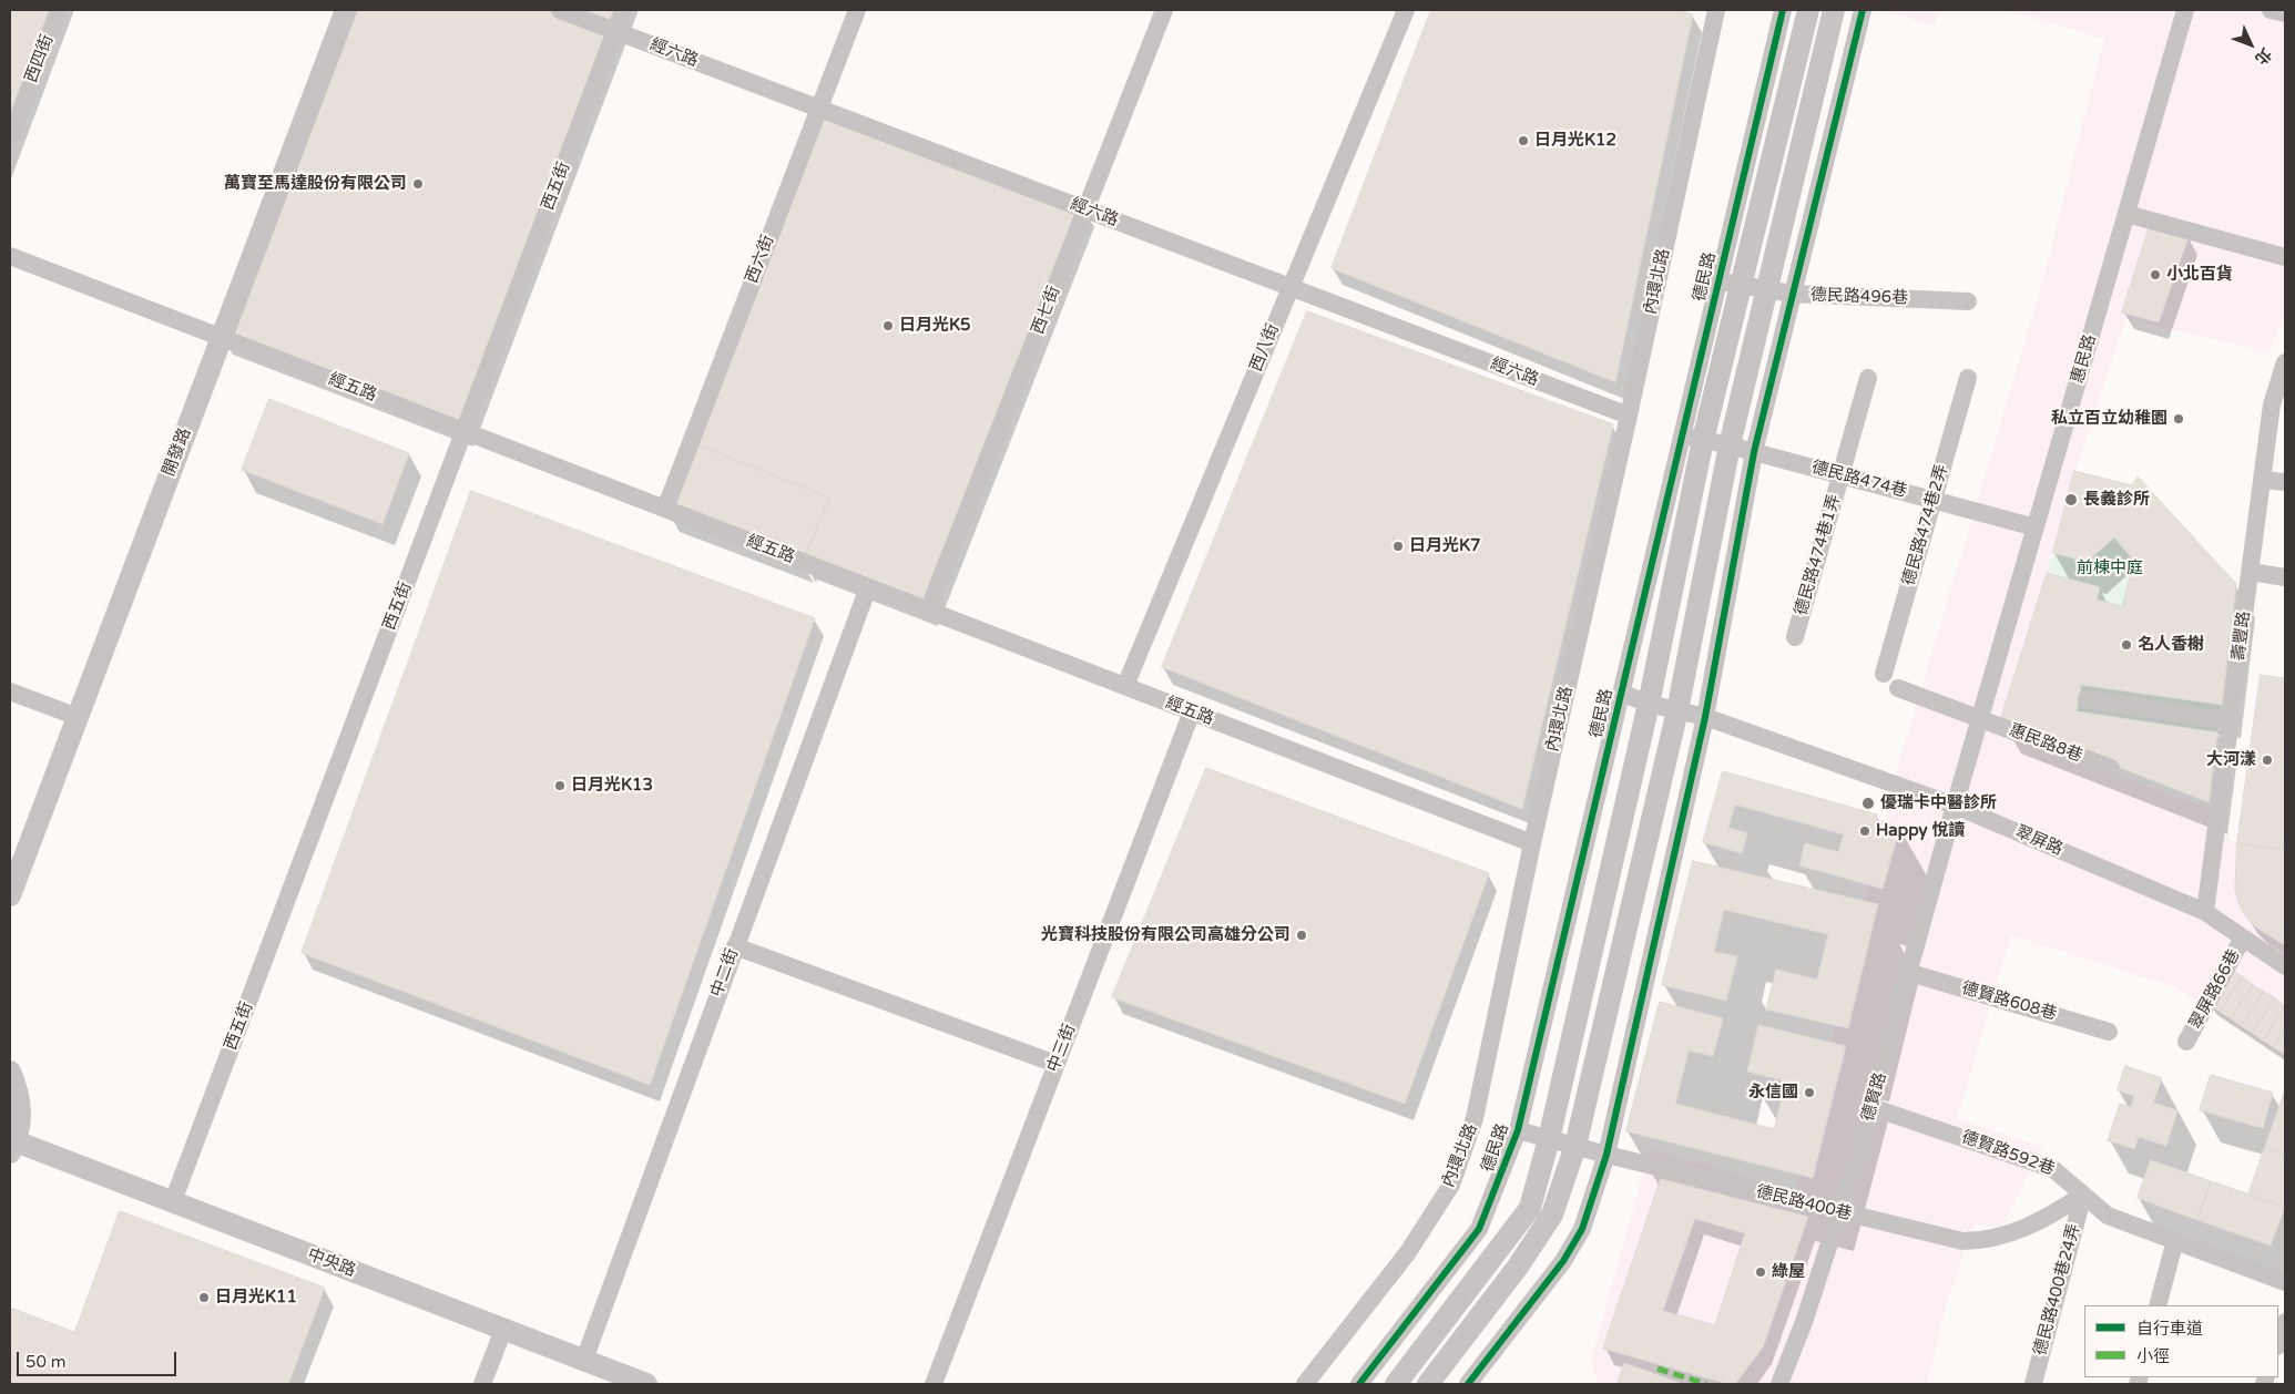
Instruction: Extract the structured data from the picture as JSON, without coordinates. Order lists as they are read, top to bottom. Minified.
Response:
{"streets":{"street":["經六路","西四街","西五街","西六街","德民路","內環北路","德民路496巷","西七街","西八街","惠民路","經五路","開發路","德民路474巷","德民路474巷2弄","德民路474巷1弄","壽豐路","惠民路8巷","翠屏路","中二街","翠屏路66巷","德賢路608巷","中三街","德賢路","德賢路592巷","德民路400巷","中央路","德民路400巷24弄"]},"crossings":[["經六路","西五街"],["經六路","西六街"],["經六路","內環北路"],["經六路","西七街"],["經六路","西八街"],["西五街","經五路"],["西五街","中央路"],["西六街","經五路"],["德民路","德民路496巷"],["德民路","德民路474巷"],["德民路","翠屏路"],["德民路","德民路400巷"],["內環北路","經五路"],["西七街","經五路"],["西八街","經五路"],["惠民路","德民路474巷"],["惠民路","惠民路8巷"],["惠民路","翠屏路"],["惠民路","德賢路"],["經五路","開發路"],["經五路","中二街"],["經五路","中三街"],["德民路474巷","德民路474巷2弄"],["德民路474巷","德民路474巷1弄"],["壽豐路","翠屏路"],["翠屏路","翠屏路66巷"],["翠屏路","德賢路"],["中二街","中央路"],["德賢路608巷","德賢路"],["德賢路","德賢路592巷"],["德賢路","德民路400巷"],["德賢路592巷","德民路400巷"],["德賢路592巷","德民路400巷24弄"],["德民路400巷","德民路400巷24弄"]],"parks":["前棟中庭"],"places":["日月光K12","萬寶至馬達股份有限公司","小北百貨","日月光K5","私立百立幼稚園","長義診所","日月光K7","名人香榭","大河漾","日月光K13","優瑞卡中醫診所","Happy 悅讀","光寶科技股份有限公司高雄分公司","永信國","綠屋","日月光K11"],"legend":["自行車道","小徑"],"scale_bar":"50 m","north":"bottom right"}
